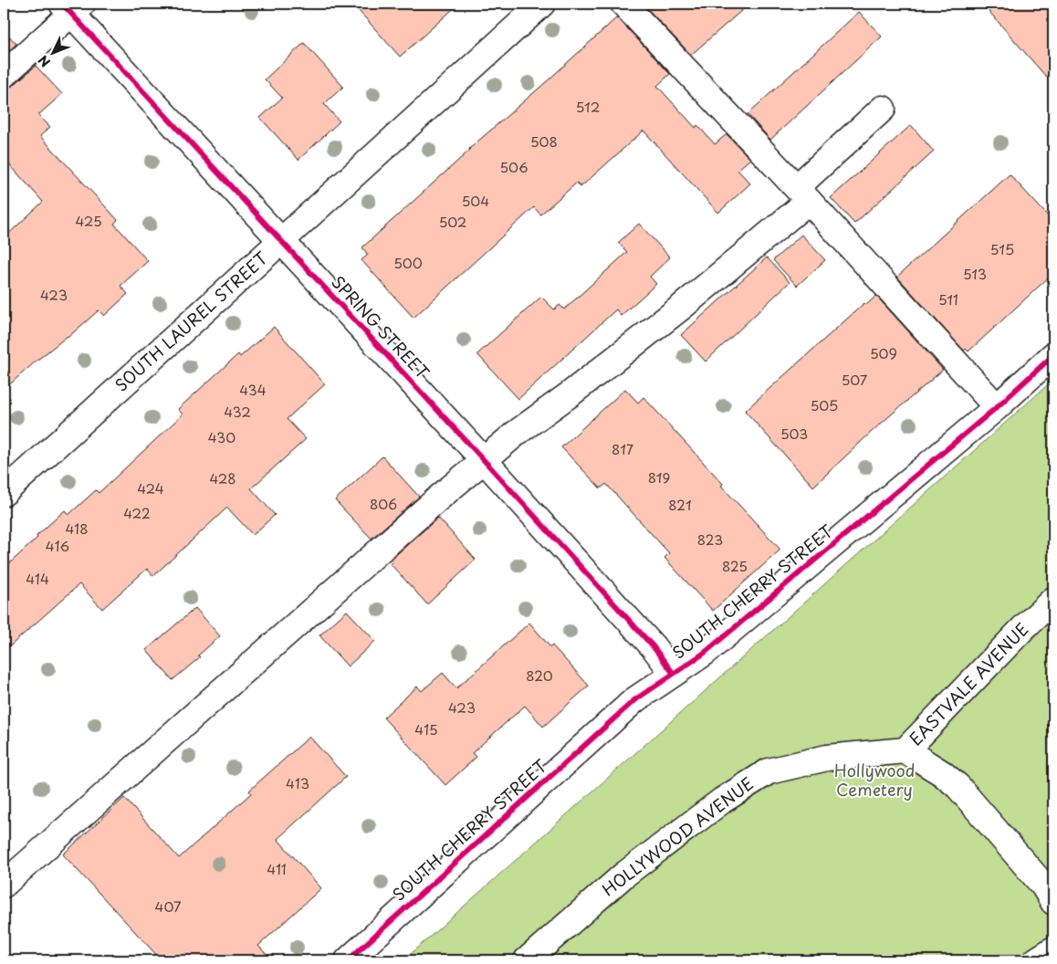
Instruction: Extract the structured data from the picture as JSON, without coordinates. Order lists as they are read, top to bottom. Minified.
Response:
{"streets":{"street":["SOUTH LAUREL STREET","SPRING STREET","SOUTH CHERRY STREET","EASTVALE AVENUE","HOLLYWOOD AVENUE"]},"crossings":[["SOUTH LAUREL STREET","SPRING STREET"],["SPRING STREET","SOUTH CHERRY STREET"],["EASTVALE AVENUE","HOLLYWOOD AVENUE"]],"parks":["Hollywood Cemetery"],"house_numbers":["512","508","506","504","425","502","515","500","513","423","511","509","507","434","505","432","503","430","817","819","428","424","806","821","422","418","823","416","825","414","820","423","415","413","411","407"],"north":"bottom left"}
